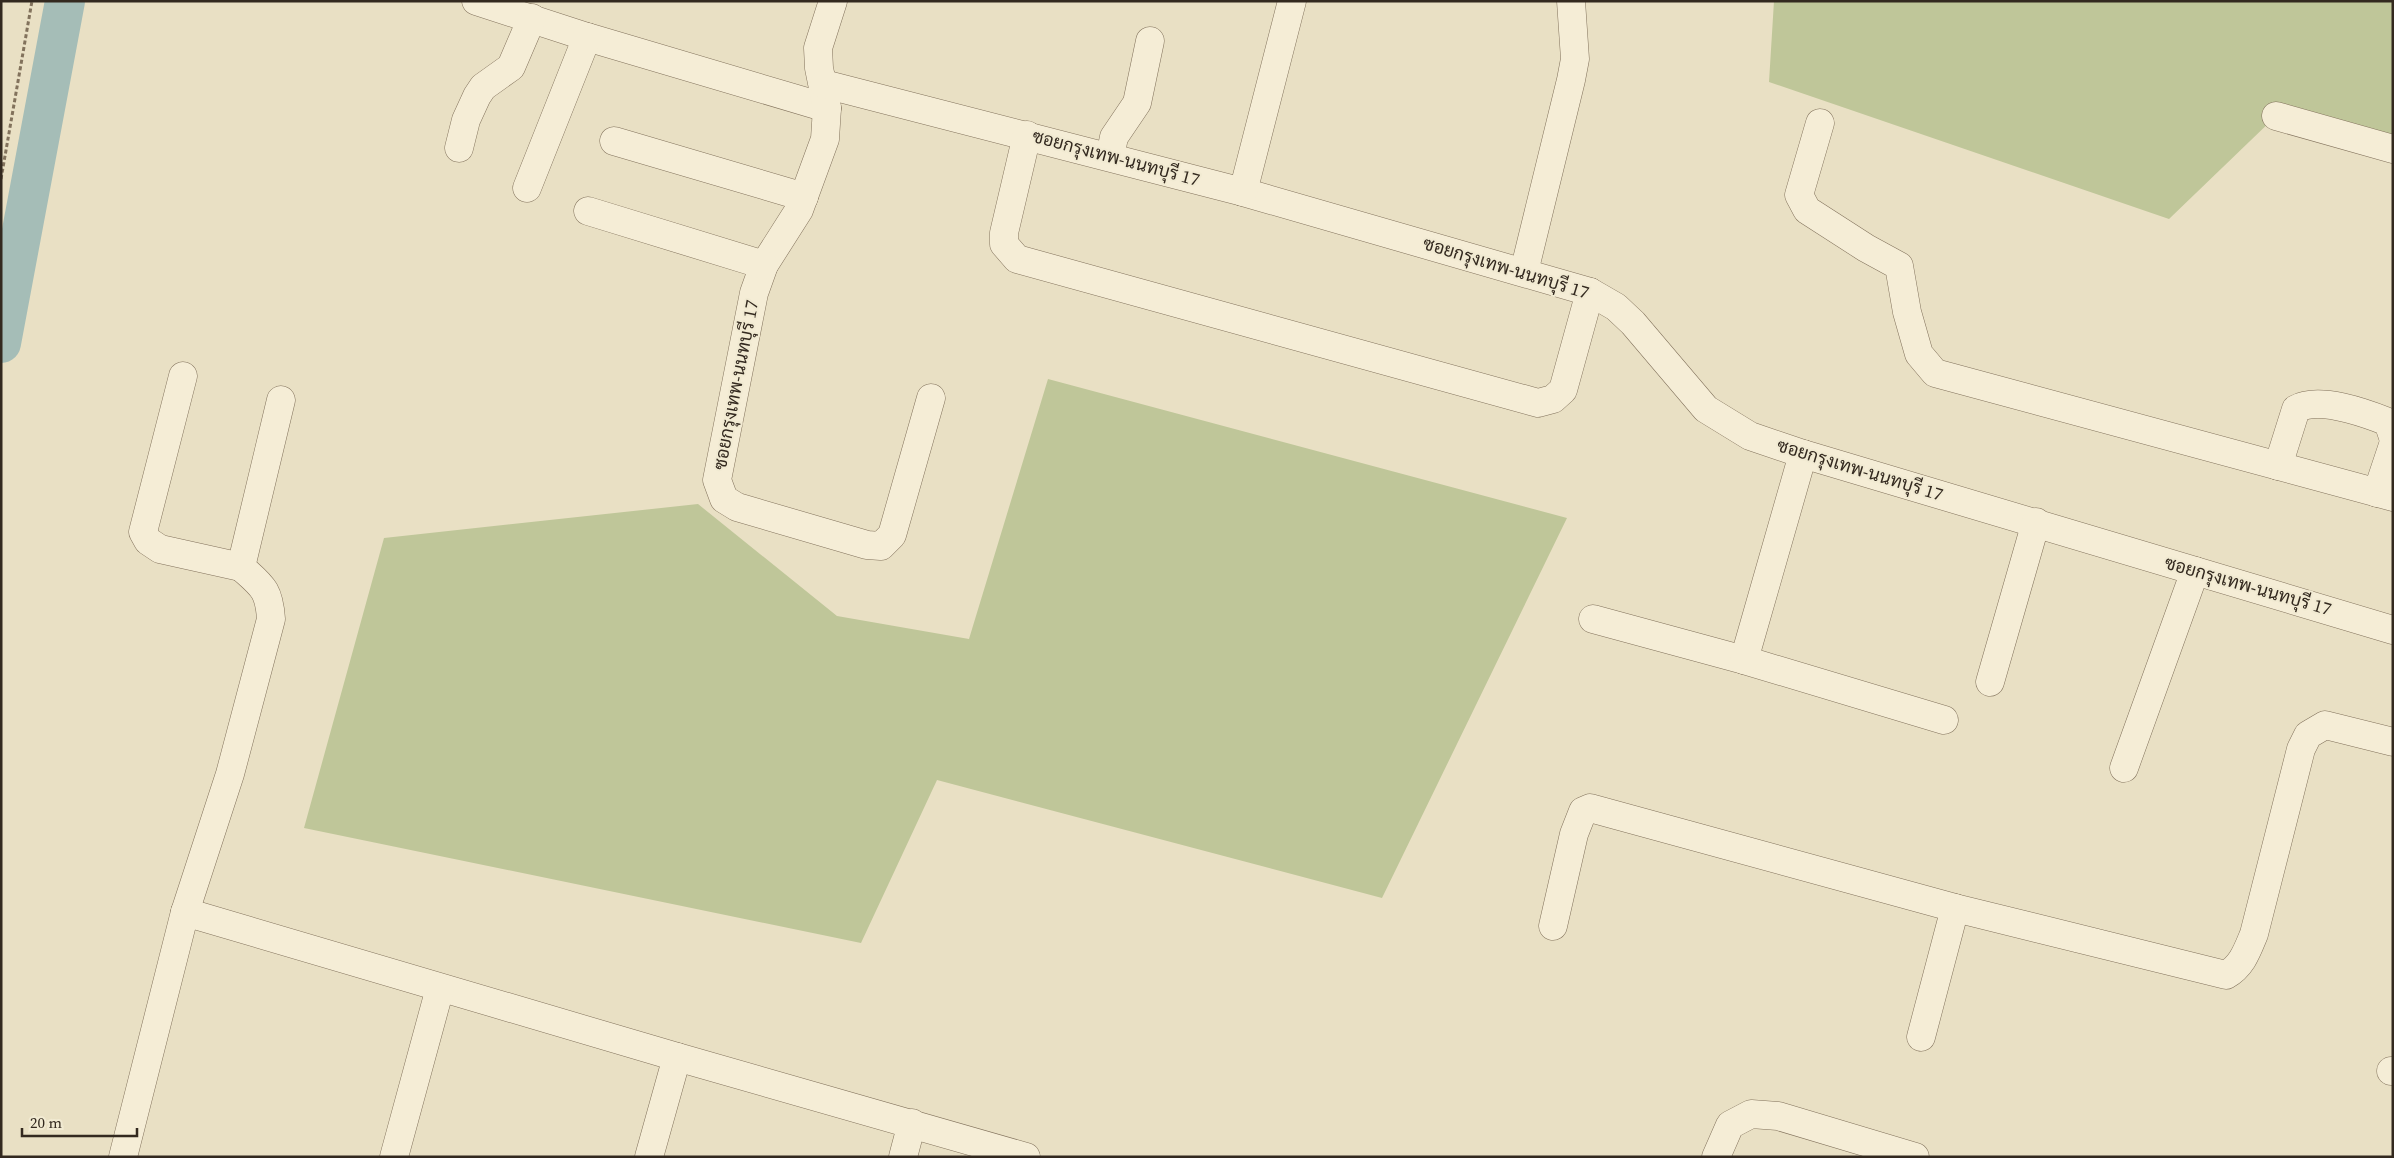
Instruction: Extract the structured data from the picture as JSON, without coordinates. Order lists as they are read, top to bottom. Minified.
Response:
{"streets":{"street":["ซอยกรุงเทพ-นนทบุรี 17"]},"scale_bar":"20 m"}
